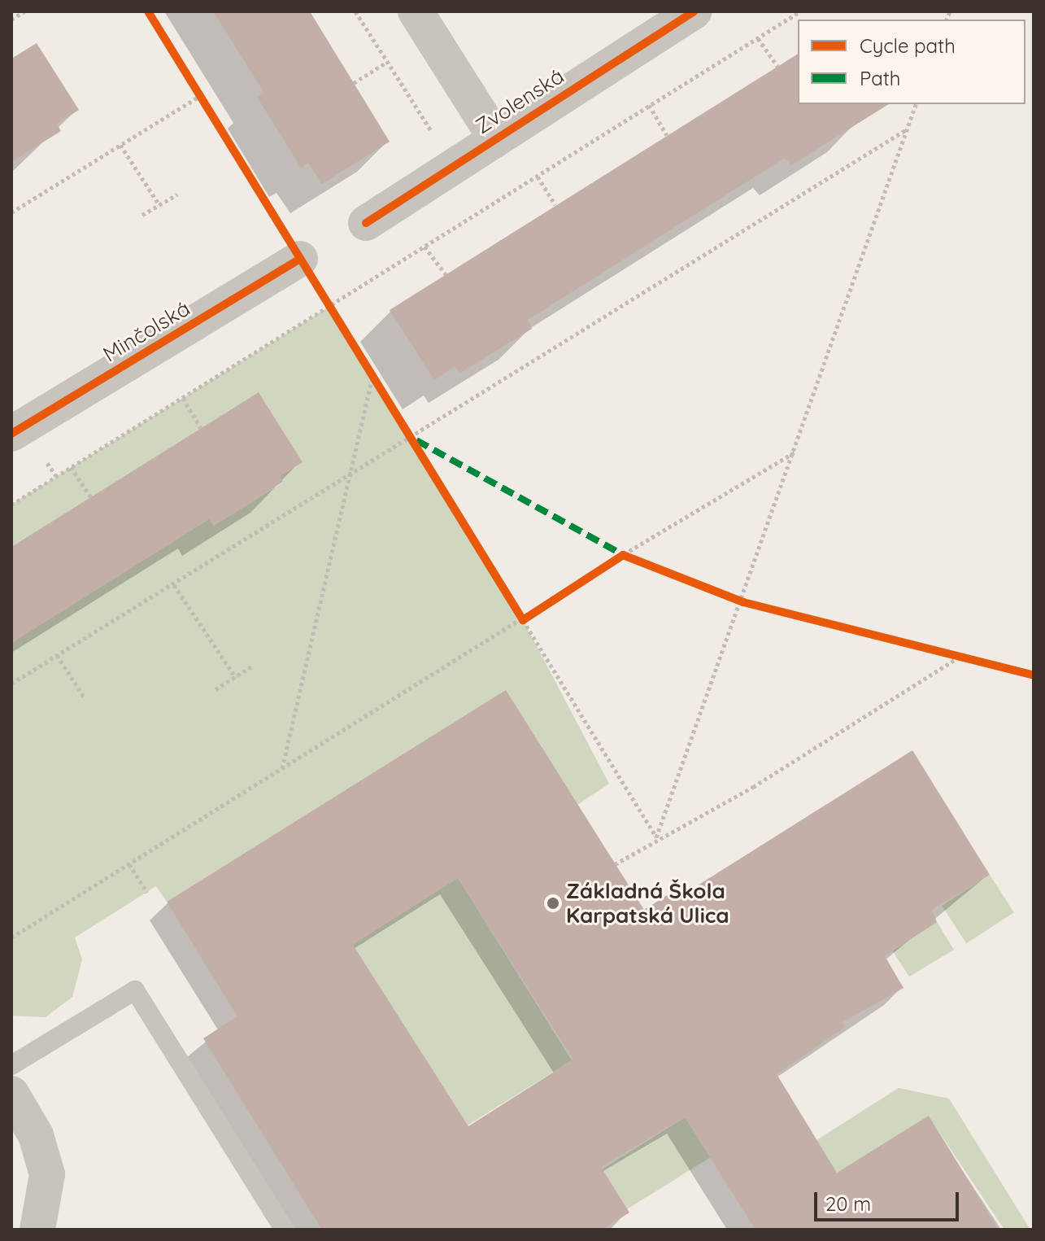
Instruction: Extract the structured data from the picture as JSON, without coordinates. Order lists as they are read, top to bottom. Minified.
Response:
{"streets":{"street":["Zvolenská","Minčolská"]},"places":["Základná Škola Karpatská Ulica"],"legend":["Cycle path","Path"],"scale_bar":"20 m"}
